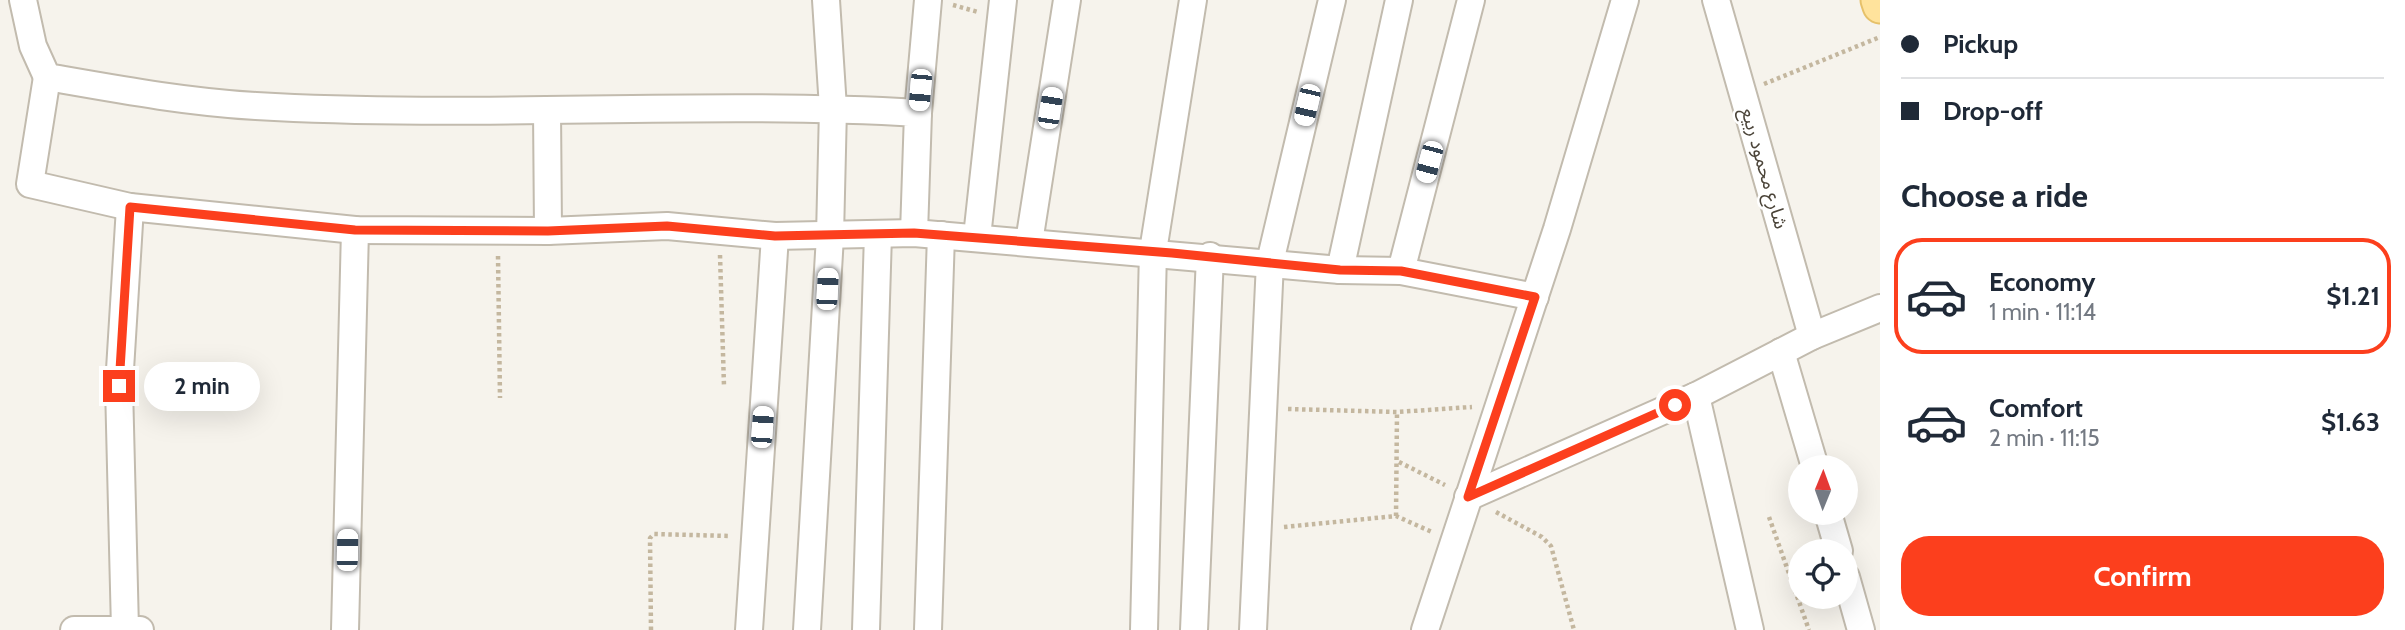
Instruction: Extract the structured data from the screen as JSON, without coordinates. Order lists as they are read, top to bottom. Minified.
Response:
{"streets":{"street":["شارع محمود ربيع"]},"north":"top","page":{"banner":["Pickup","Drop-off"],"heading":"Choose a ride","list":[{"name":"Economy","note":"1 min · 11:14","value":"$1.21"},{"name":"Comfort","note":"2 min · 11:15","value":"$1.63"}],"bubble":"2 min","buttons":"Confirm"}}
